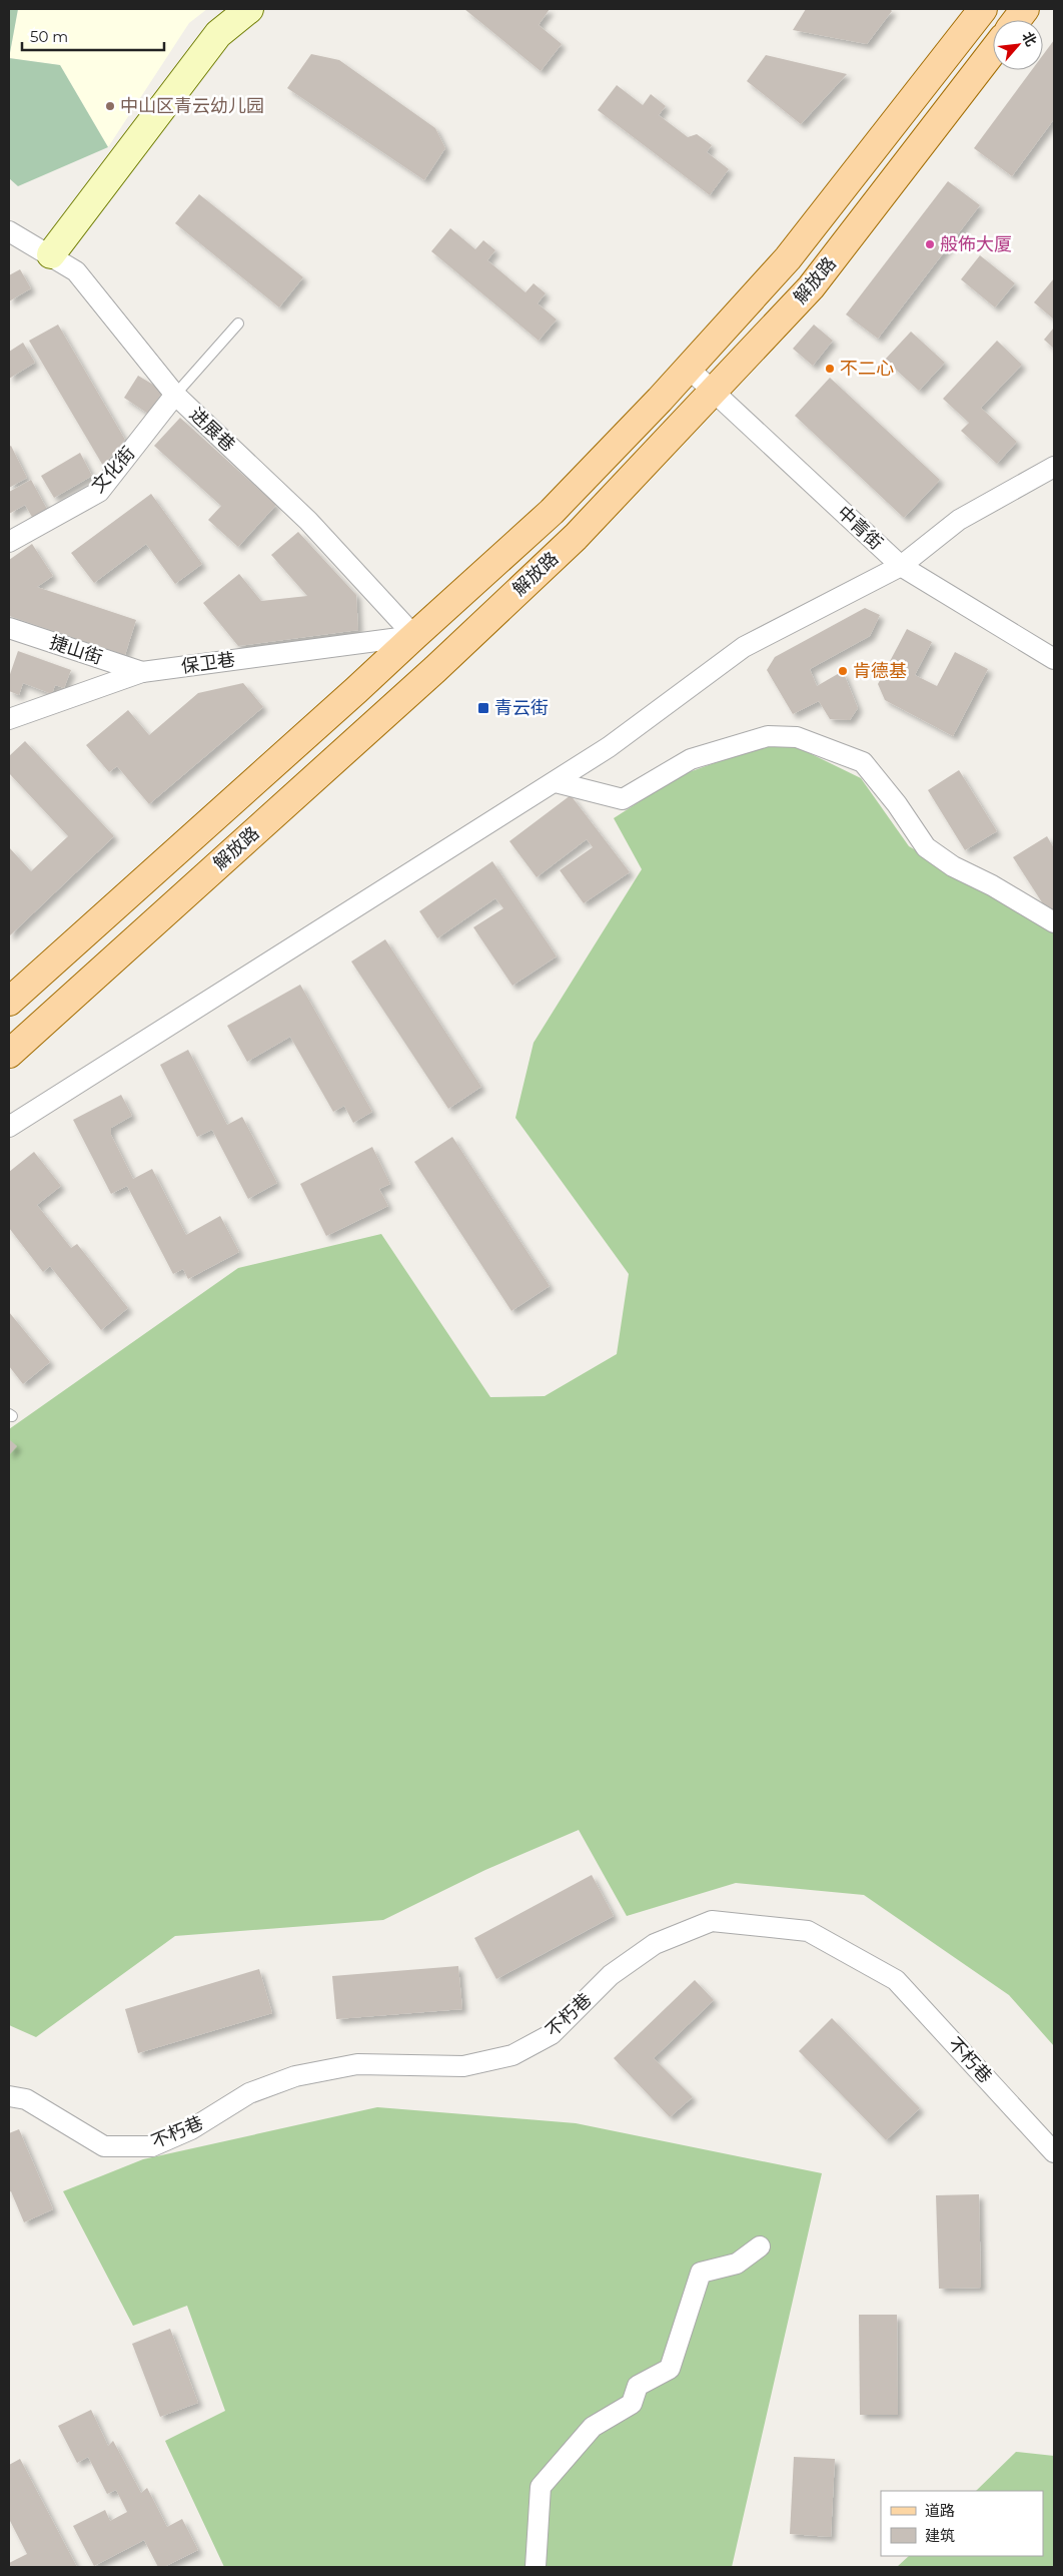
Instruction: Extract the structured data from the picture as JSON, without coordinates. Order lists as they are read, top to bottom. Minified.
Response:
{"streets":{"main road":["解放路"],"street":["进展巷","文化街","中青街","捷山街","保卫巷","不朽巷"]},"crossings":[["解放路","进展巷"],["解放路","中青街"],["解放路","保卫巷"],["进展巷","文化街"],["进展巷","保卫巷"],["捷山街","保卫巷"]],"places":{"other":["中山区青云幼儿园","般佈大厦","不二心","肯德基"],"transit":["青云街"]},"legend":["道路","建筑"],"scale_bar":"50 m","north":"top right"}
